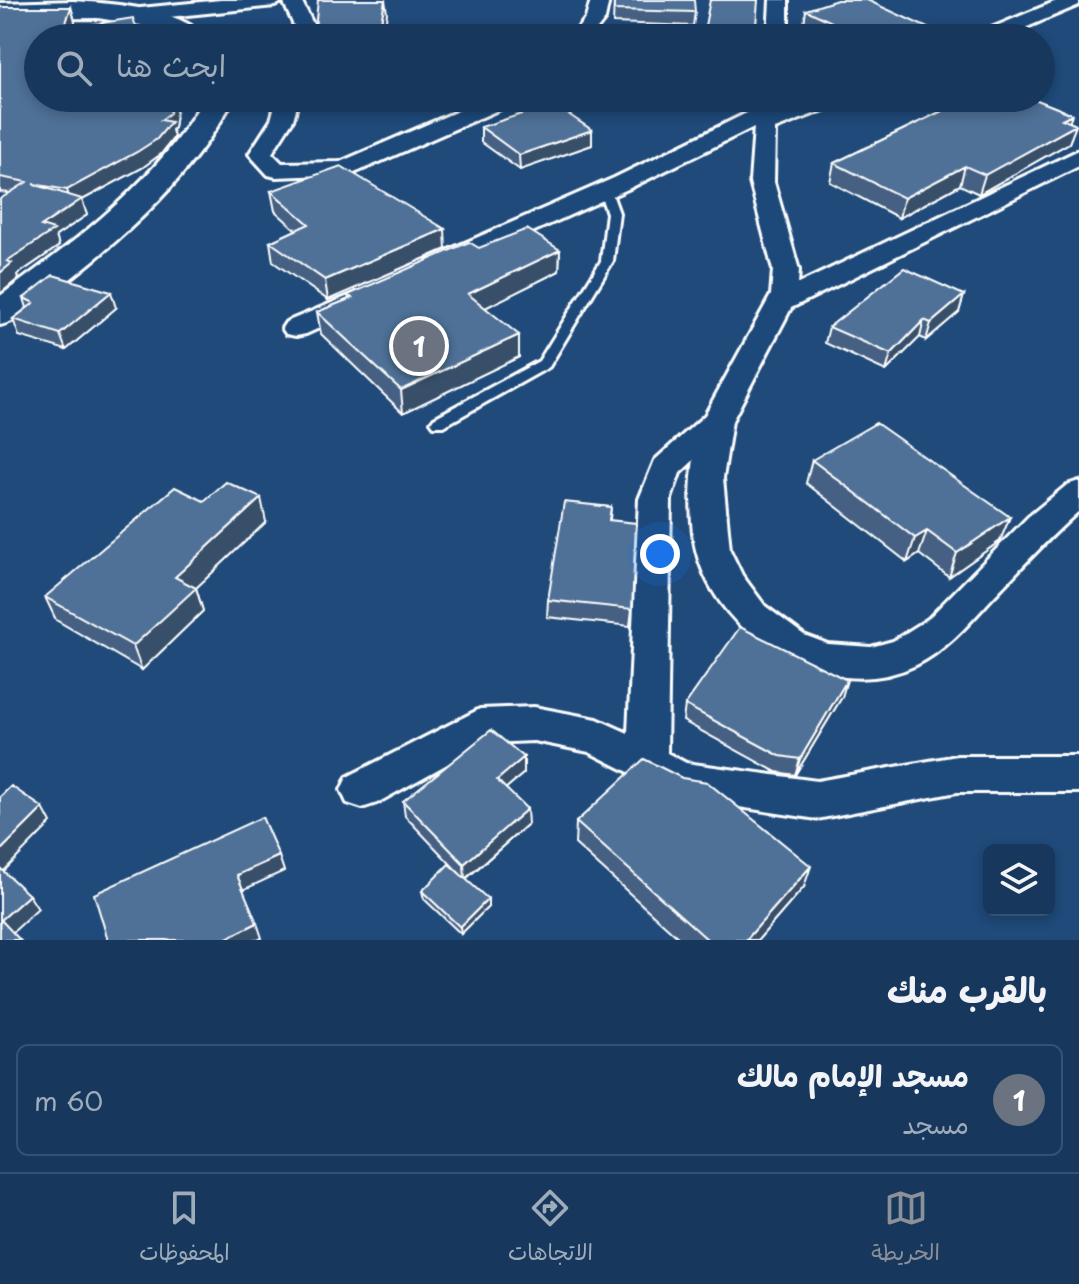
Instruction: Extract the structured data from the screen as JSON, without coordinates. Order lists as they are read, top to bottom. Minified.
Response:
{"page":{"search":"ابحث هنا","pins":"1","heading":"بالقرب منك","list":[{"mark":"1","name":"مسجد الإمام مالك","note":"مسجد","value":"60 m"}],"nav":["الخريطة","الاتجاهات","المحفوظات"]}}
